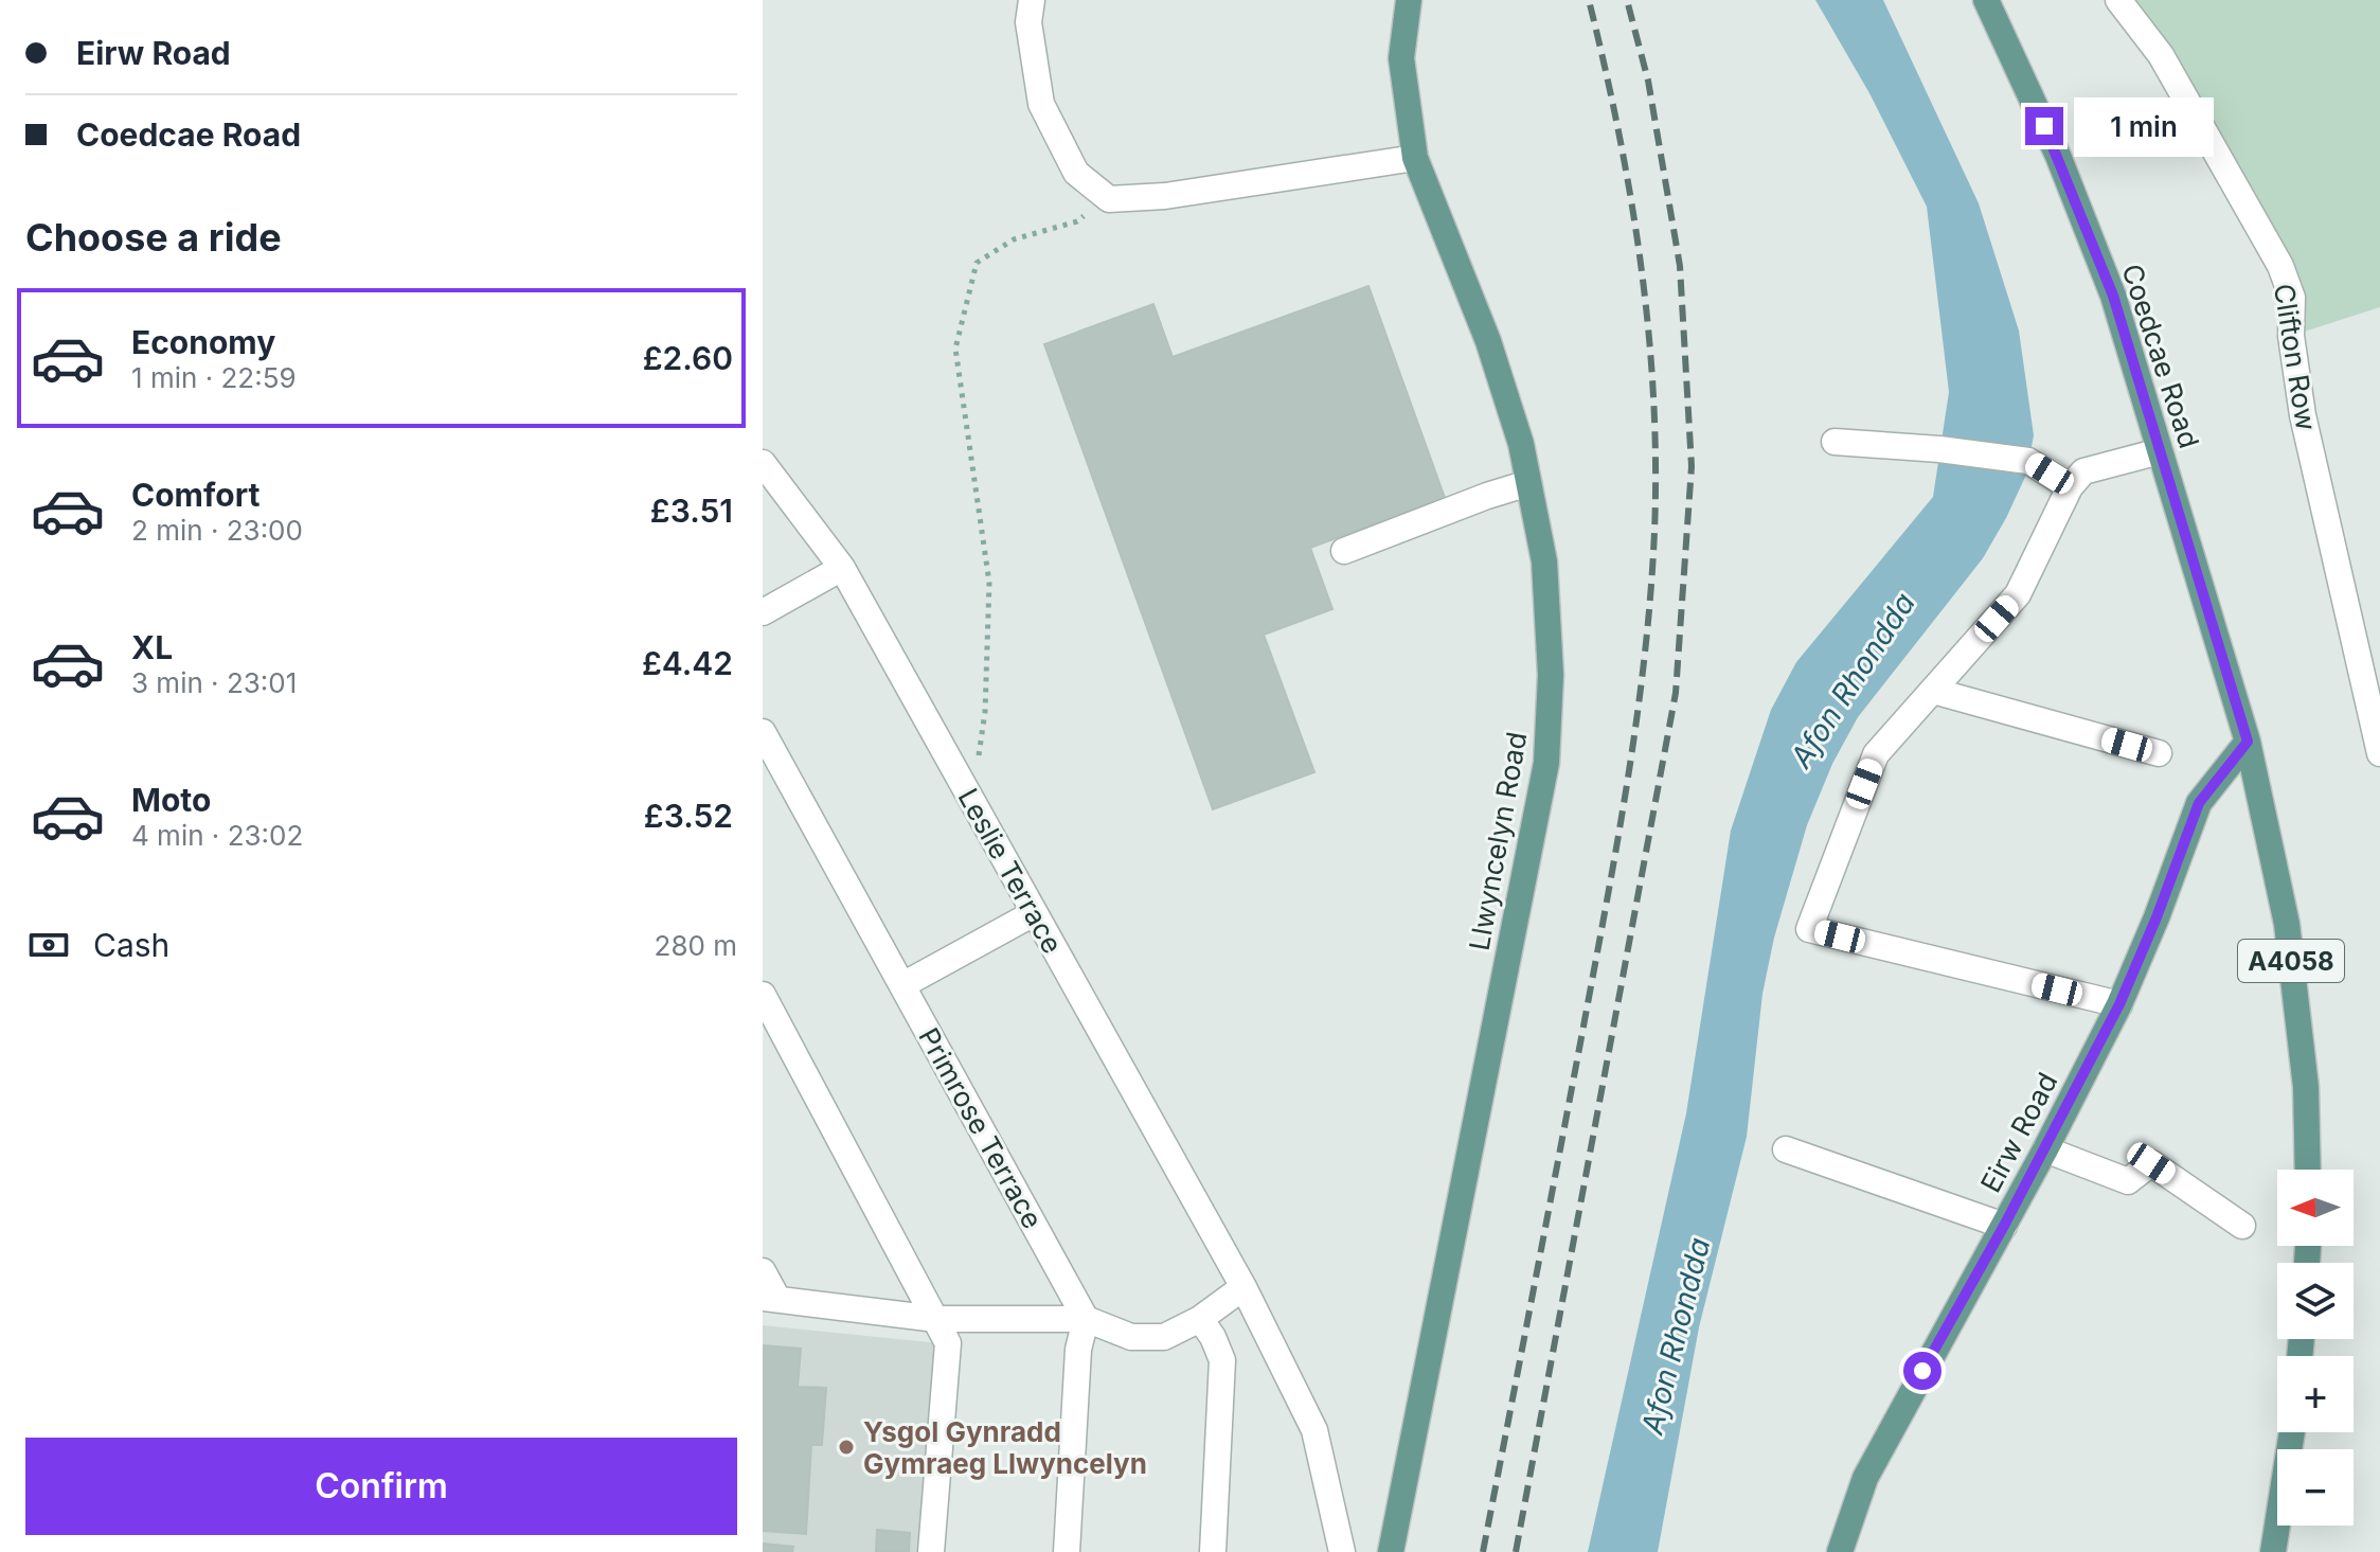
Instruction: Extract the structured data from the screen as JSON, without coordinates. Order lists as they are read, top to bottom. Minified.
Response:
{"streets":{"main road":["Coedcae Road","Llwyncelyn Road","A4058","Eirw Road"],"street":["Clifton Row","Leslie Terrace","Primrose Terrace"]},"crossings":[["Coedcae Road","A4058"],["Coedcae Road","Eirw Road"],["A4058","Eirw Road"]],"water":["Afon Rhondda"],"places":["Ysgol Gynradd Gymraeg Llwyncelyn"],"north":"left","page":{"banner":["Eirw Road","Coedcae Road"],"bubble":"1 min","heading":"Choose a ride","list":[{"name":"Economy","note":"1 min · 22:59","value":"£2.60"},{"name":"Comfort","note":"2 min · 23:00","value":"£3.51"},{"name":"XL","note":"3 min · 23:01","value":"£4.42"},{"name":"Moto","note":"4 min · 23:02","value":"£3.52"}],"pay":["Cash","280 m"],"map_buttons":["+","−"],"buttons":"Confirm"}}
